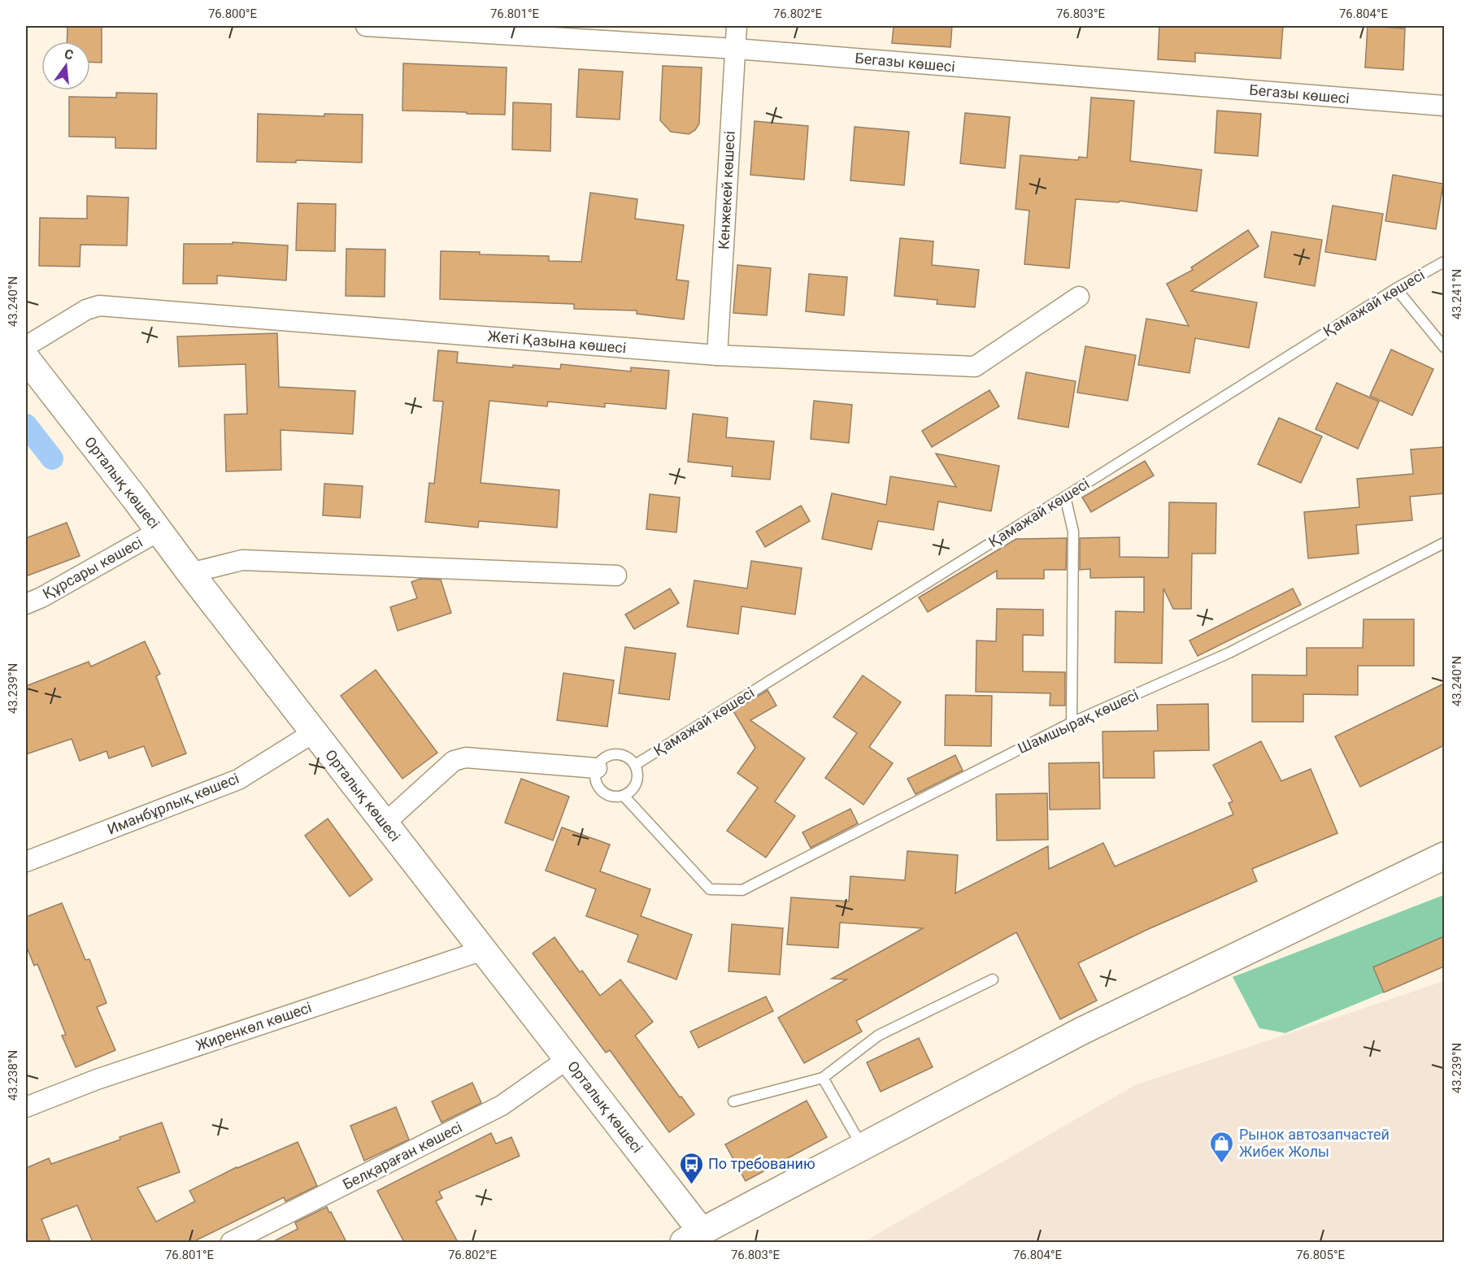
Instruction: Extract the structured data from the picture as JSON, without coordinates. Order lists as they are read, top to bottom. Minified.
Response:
{"streets":{"main road":["Орталық көшесі"],"street":["Бегазы көшесі","Кенжекей көшесі","Жеті Қазына көшесі","Құрсары көшесі","Иманбұрлық көшесі","Жиренкөл көшесі","Белқараған көшесі"],"lane":["Қамажай көшесі","Шамшырақ көшесі"]},"crossings":[["Бегазы көшесі","Кенжекей көшесі"],["Кенжекей көшесі","Жеті Қазына көшесі"],["Қамажай көшесі","Шамшырақ көшесі"],["Орталық көшесі","Құрсары көшесі"],["Орталық көшесі","Иманбұрлық көшесі"],["Орталық көшесі","Жиренкөл көшесі"],["Орталық көшесі","Белқараған көшесі"]],"places":{"shop":["Рынок автозапчастей Жибек Жолы"],"bus stop":["По требованию"]},"north":"top","coordinates":["76.800°E","76.801°E","76.802°E","76.803°E","76.804°E","43.241°N","43.240°N","43.239°N","43.238°N","76.805°E"]}
